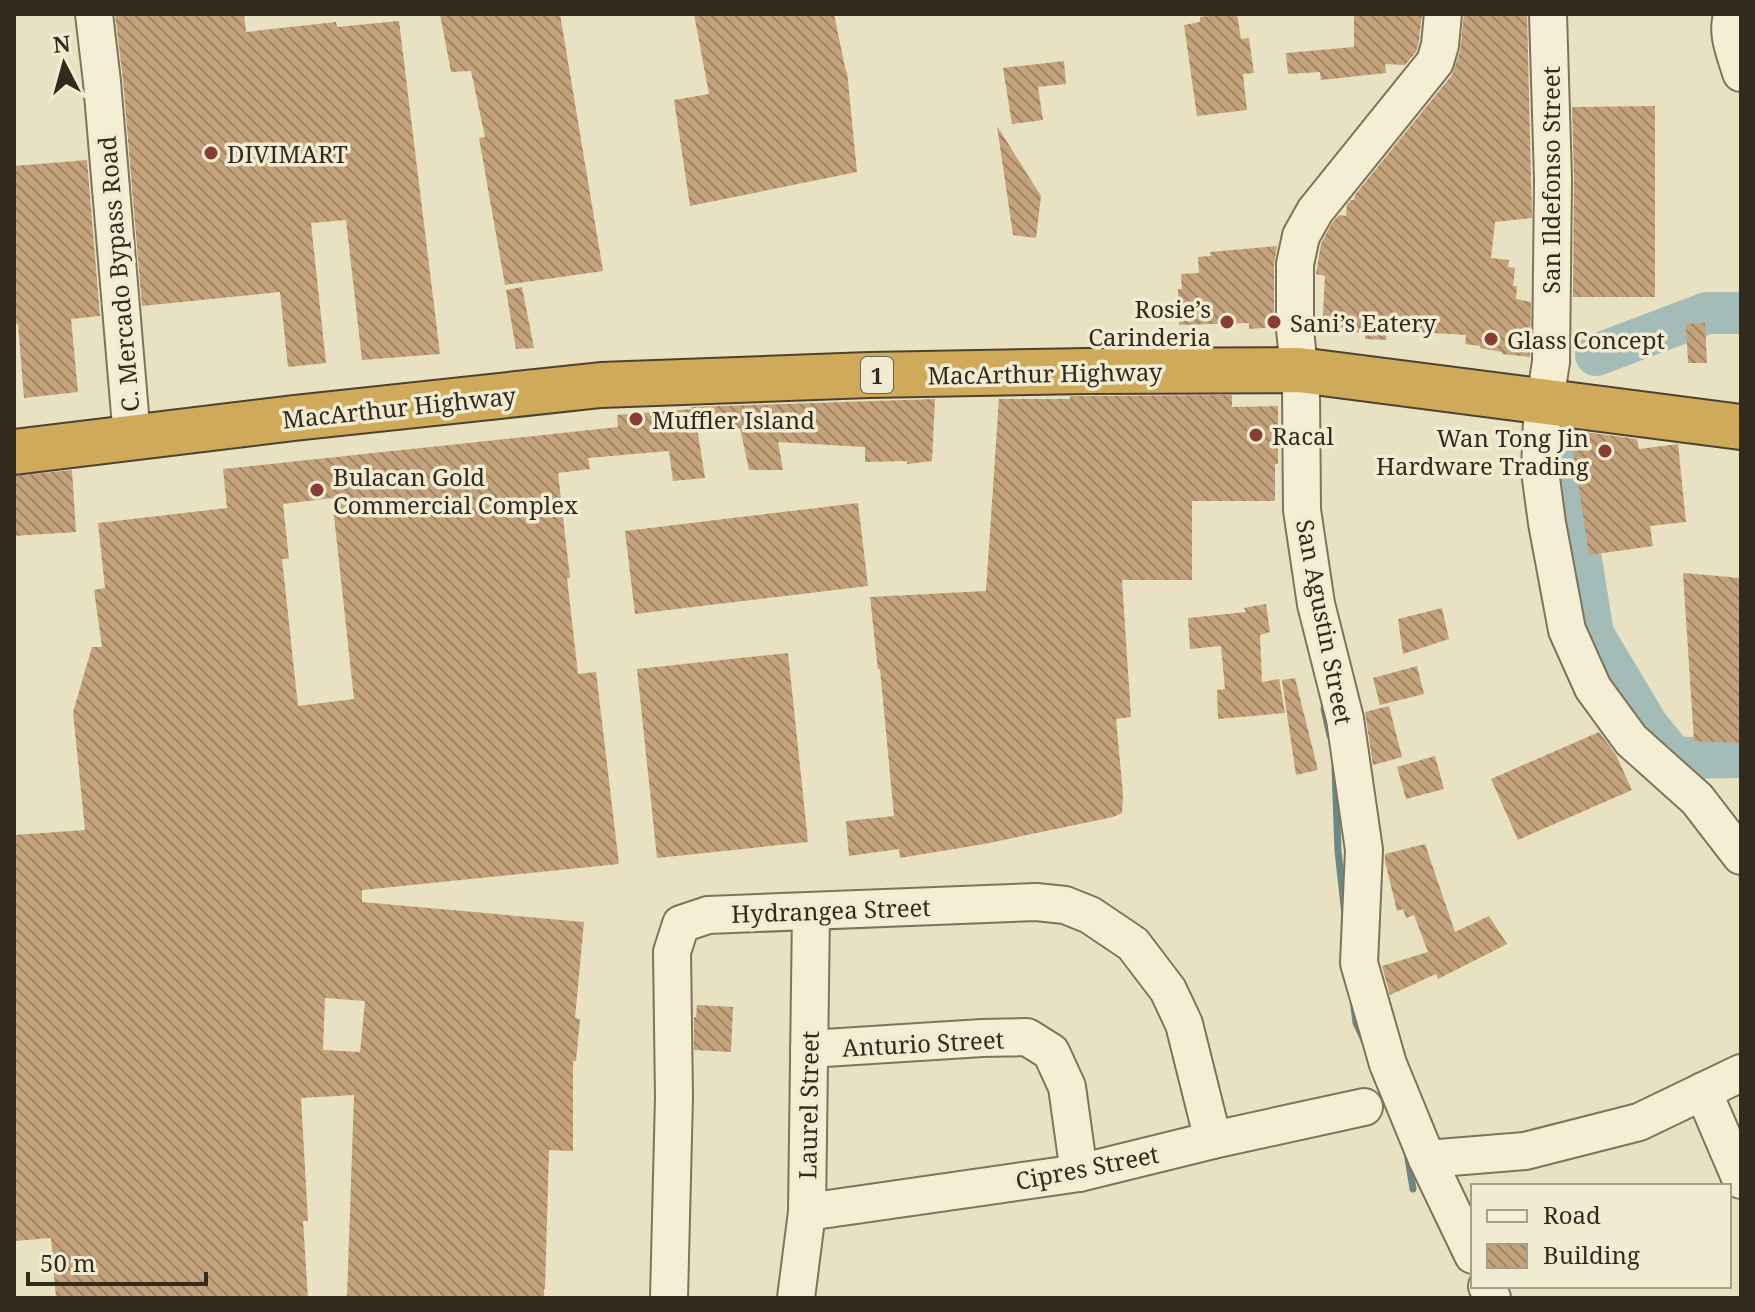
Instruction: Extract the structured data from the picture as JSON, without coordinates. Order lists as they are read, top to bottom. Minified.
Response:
{"streets":{"highway":["MacArthur Highway","1"],"street":["San Ildefonso Street","C. Mercado Bypass Road","San Agustin Street","Hydrangea Street","Anturio Street","Laurel Street","Cipres Street"]},"crossings":[["San Ildefonso Street","MacArthur Highway"],["C. Mercado Bypass Road","MacArthur Highway"],["MacArthur Highway","San Agustin Street"],["Hydrangea Street","Laurel Street"],["Hydrangea Street","Cipres Street"],["Anturio Street","Laurel Street"],["Anturio Street","Cipres Street"],["Laurel Street","Cipres Street"]],"places":["DIVIMART","Rosie’s Carinderia","Sani’s Eatery","Glass Concept","Muffler Island","Racal","Wan Tong Jin Hardware Trading","Bulacan Gold Commercial Complex"],"legend":["Road","Building"],"scale_bar":"50 m","north":"top"}
